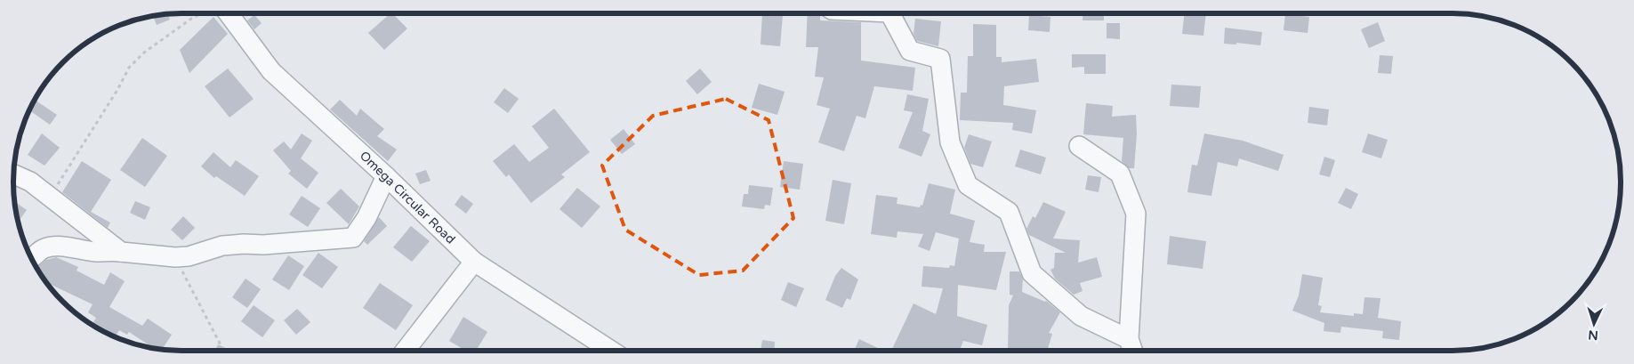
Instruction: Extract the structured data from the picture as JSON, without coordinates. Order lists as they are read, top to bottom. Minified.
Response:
{"streets":{"street":["Omega Circular Road"]},"north":"bottom"}
